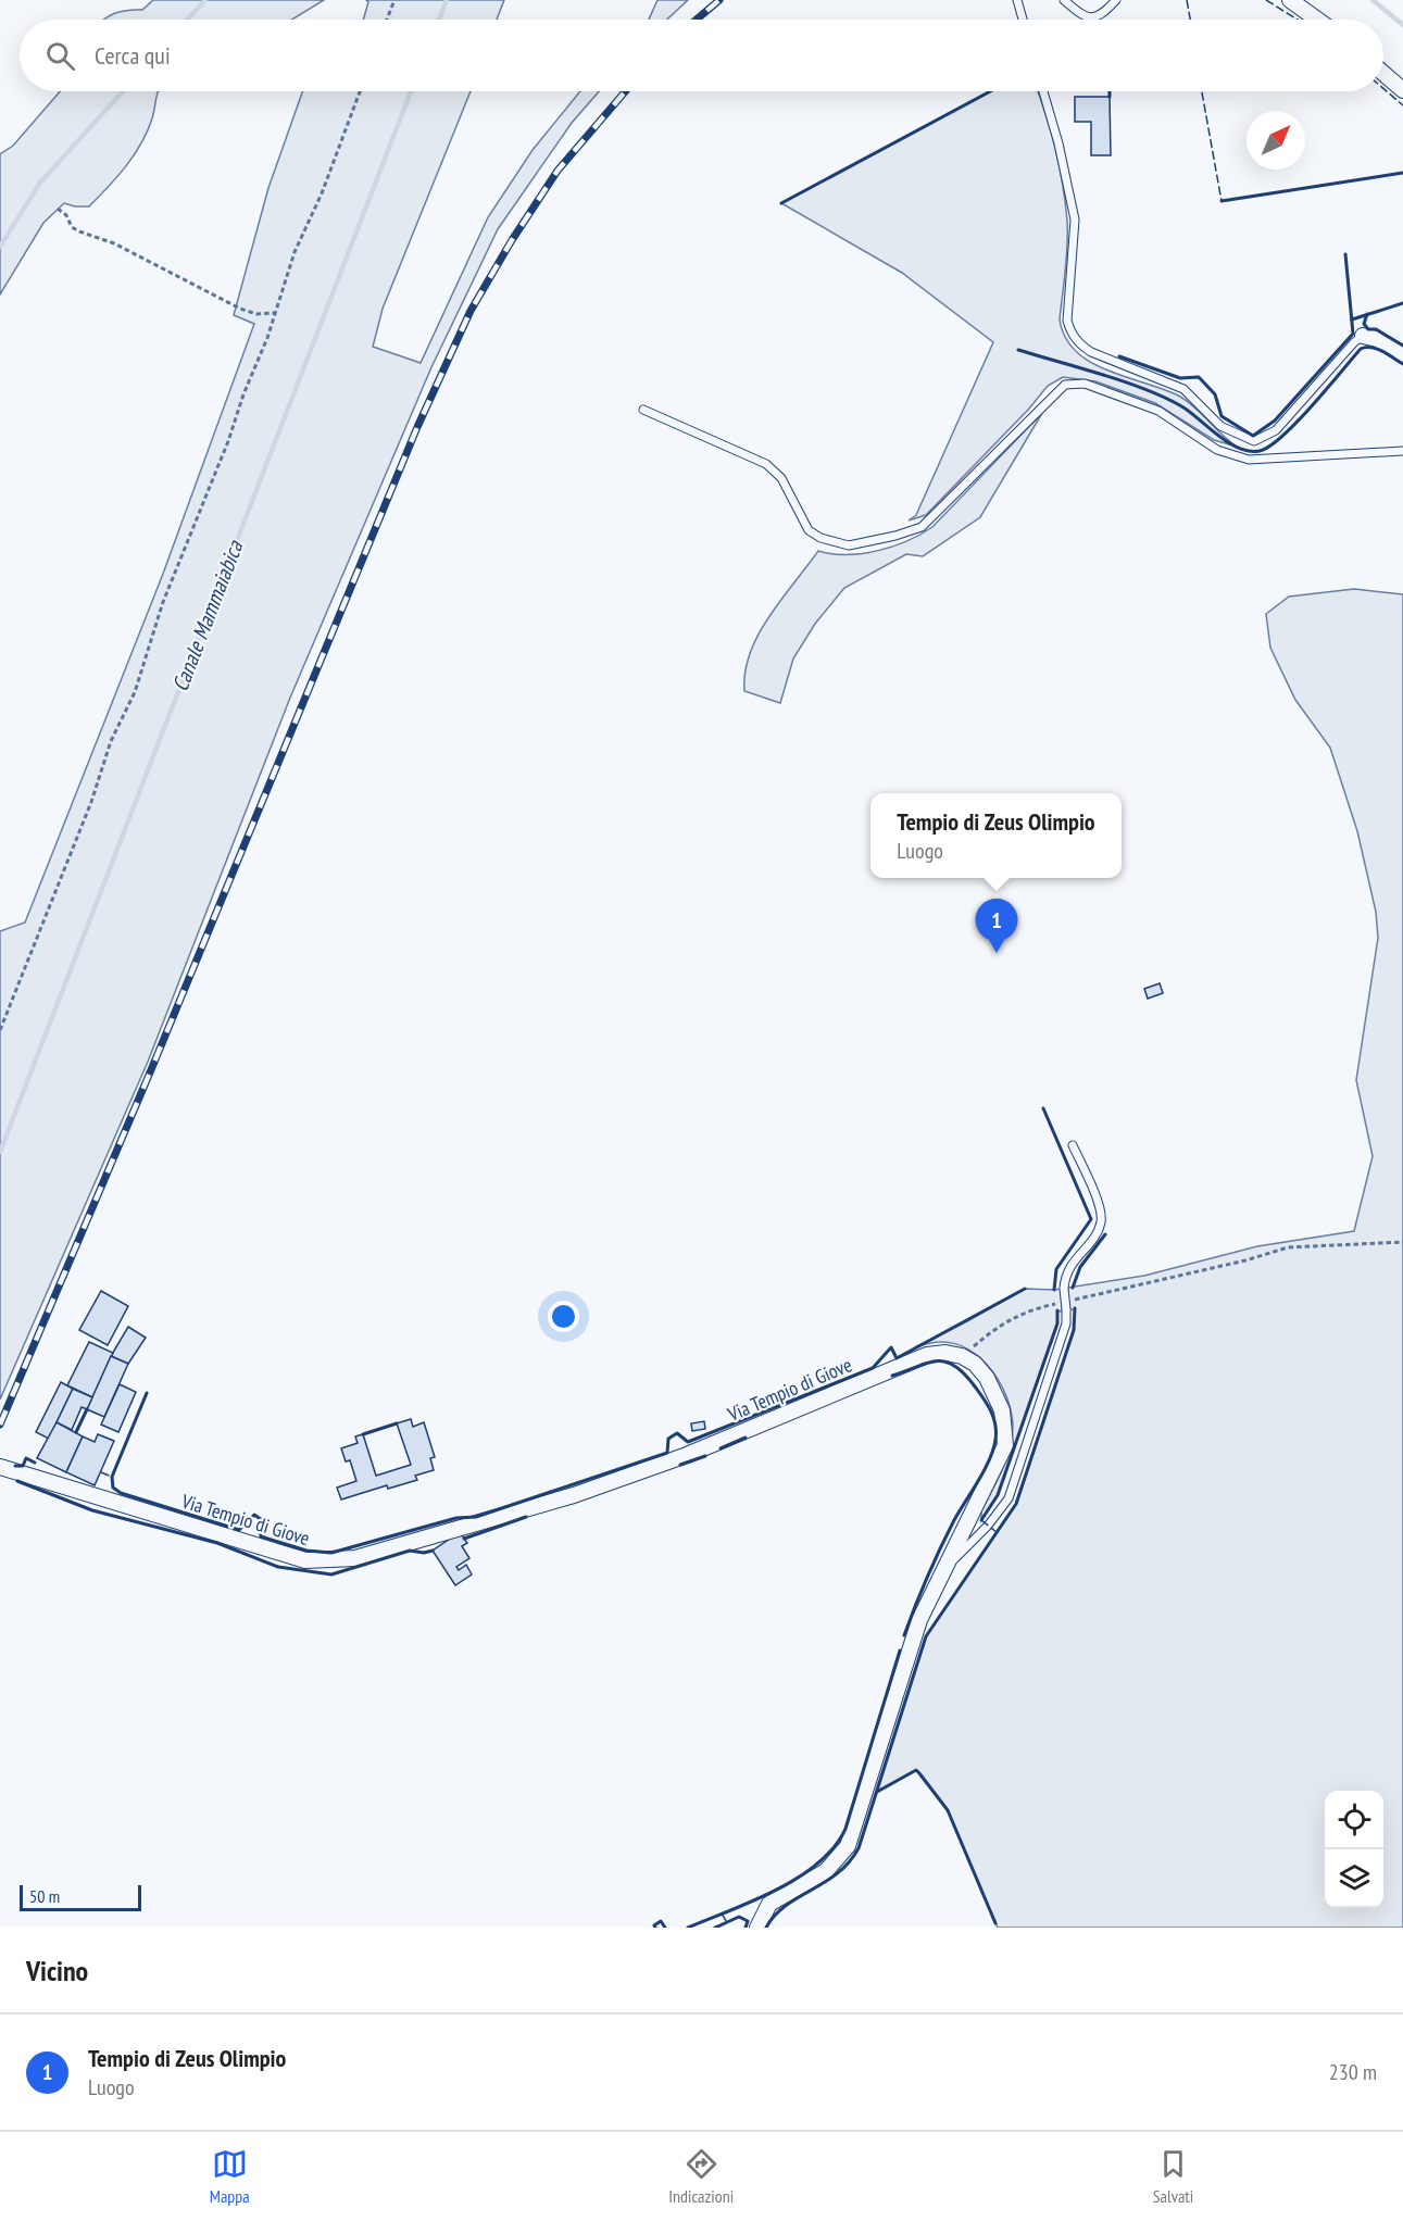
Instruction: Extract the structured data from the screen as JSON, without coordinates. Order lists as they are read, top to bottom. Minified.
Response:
{"streets":{"street":["Via Tempio di Giove"]},"water":["Canale Mammaiabica"],"scale_bar":"50 m","north":"top right","page":{"search":"Cerca qui","popup":["Tempio di Zeus Olimpio","Luogo"],"pins":"1","scale":"50 m","heading":"Vicino","list":[{"mark":"1","name":"Tempio di Zeus Olimpio","note":"Luogo","value":"230 m"}],"nav":["Mappa","Indicazioni","Salvati"]}}
